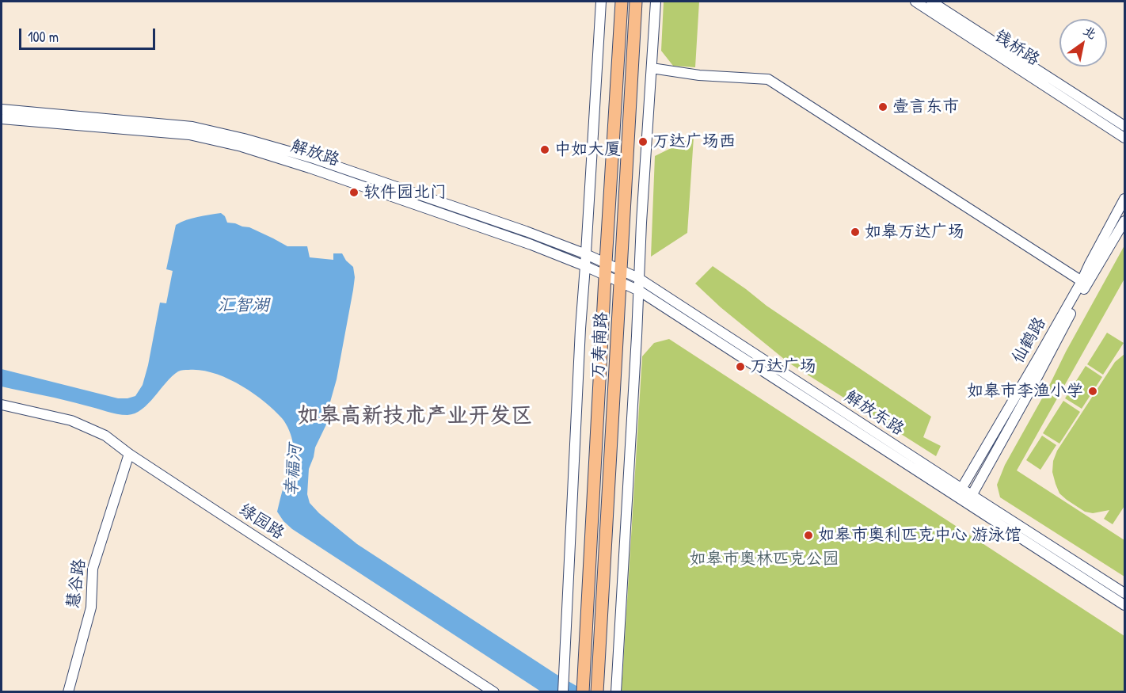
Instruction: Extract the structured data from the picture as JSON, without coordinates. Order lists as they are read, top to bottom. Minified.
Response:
{"streets":{"main road":["万寿南路"],"street":["钱桥路","解放路","仙鹤路","解放东路","绿园路","慧谷路"]},"crossings":[["解放路","万寿南路"],["解放路","解放东路"],["仙鹤路","解放东路"],["万寿南路","解放东路"],["绿园路","慧谷路"]],"districts":["如皋高新技术产业开发区"],"water":["汇智湖","幸福河"],"parks":["如皋市奥林匹克公园"],"places":["壹言东市","万达广场西","中如大厦","软件园北门","如皋万达广场","万达广场","如皋市李渔小学","如皋市奥利匹克中心 游泳馆"],"scale_bar":"100 m","north":"top right"}
